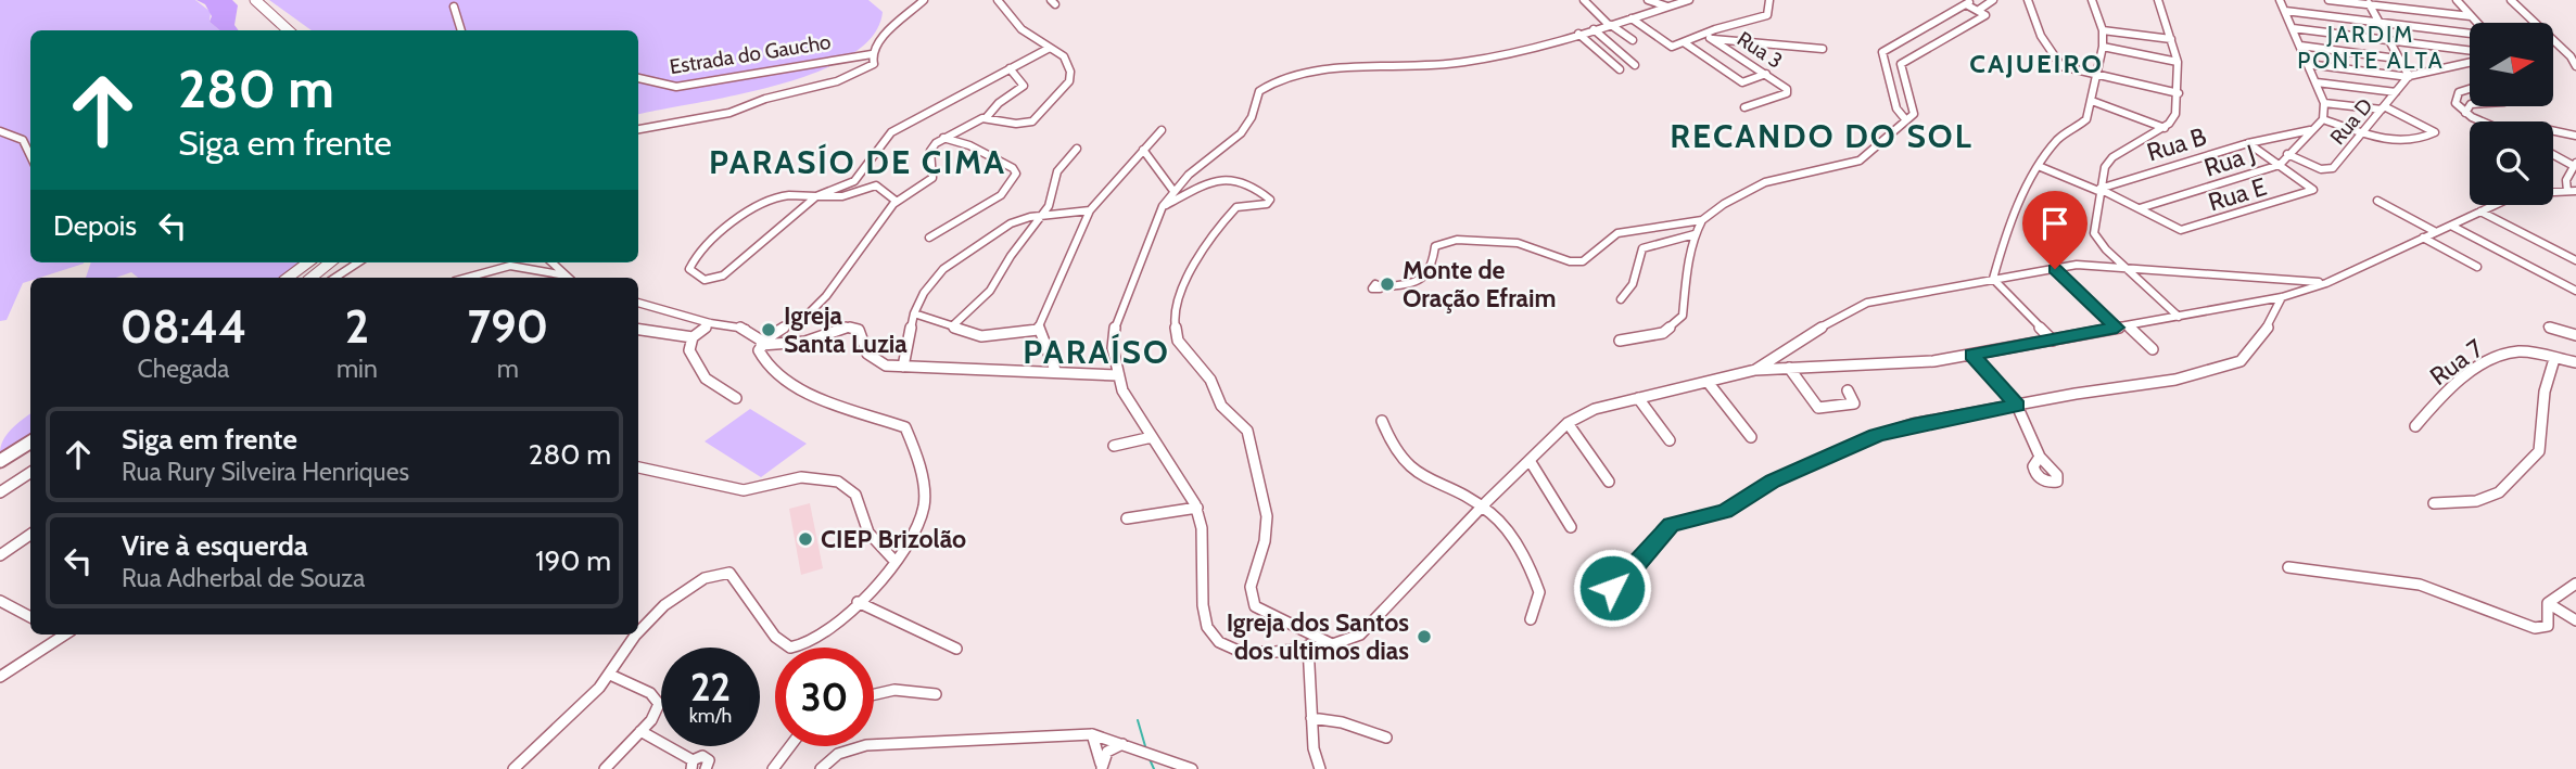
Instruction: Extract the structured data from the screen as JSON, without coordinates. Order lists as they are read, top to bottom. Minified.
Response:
{"streets":{"street":["Rua 3","Estrada do Gaucho","Rua D","Rua B","Rua J","Rua E","Rua 7"]},"crossings":[["Rua D","Rua J"],["Rua B","Rua J"],["Rua B","Rua E"],["Rua J","Rua E"]],"districts":["JARDIM PONTE ALTA","CAJUEIRO","RECANDO DO SOL","PARASÍO DE CIMA","PARAÍSO"],"places":["Monte de Oração Efraim","Igreja Santa Luzia","CIEP Brizolão","Igreja dos Santos dos ultimos dias"],"north":"right","page":{"turn":["280 m","Siga em frente"],"then":"Depois","eta":["08:44","Chegada","2","min","790","m"],"list":[{"name":"Siga em frente","note":"Rua Rury Silveira Henriques","value":"280 m"},{"name":"Vire à esquerda","note":"Rua Adherbal de Souza","value":"190 m"}],"speed":"22 km/h","limit":"30"}}
